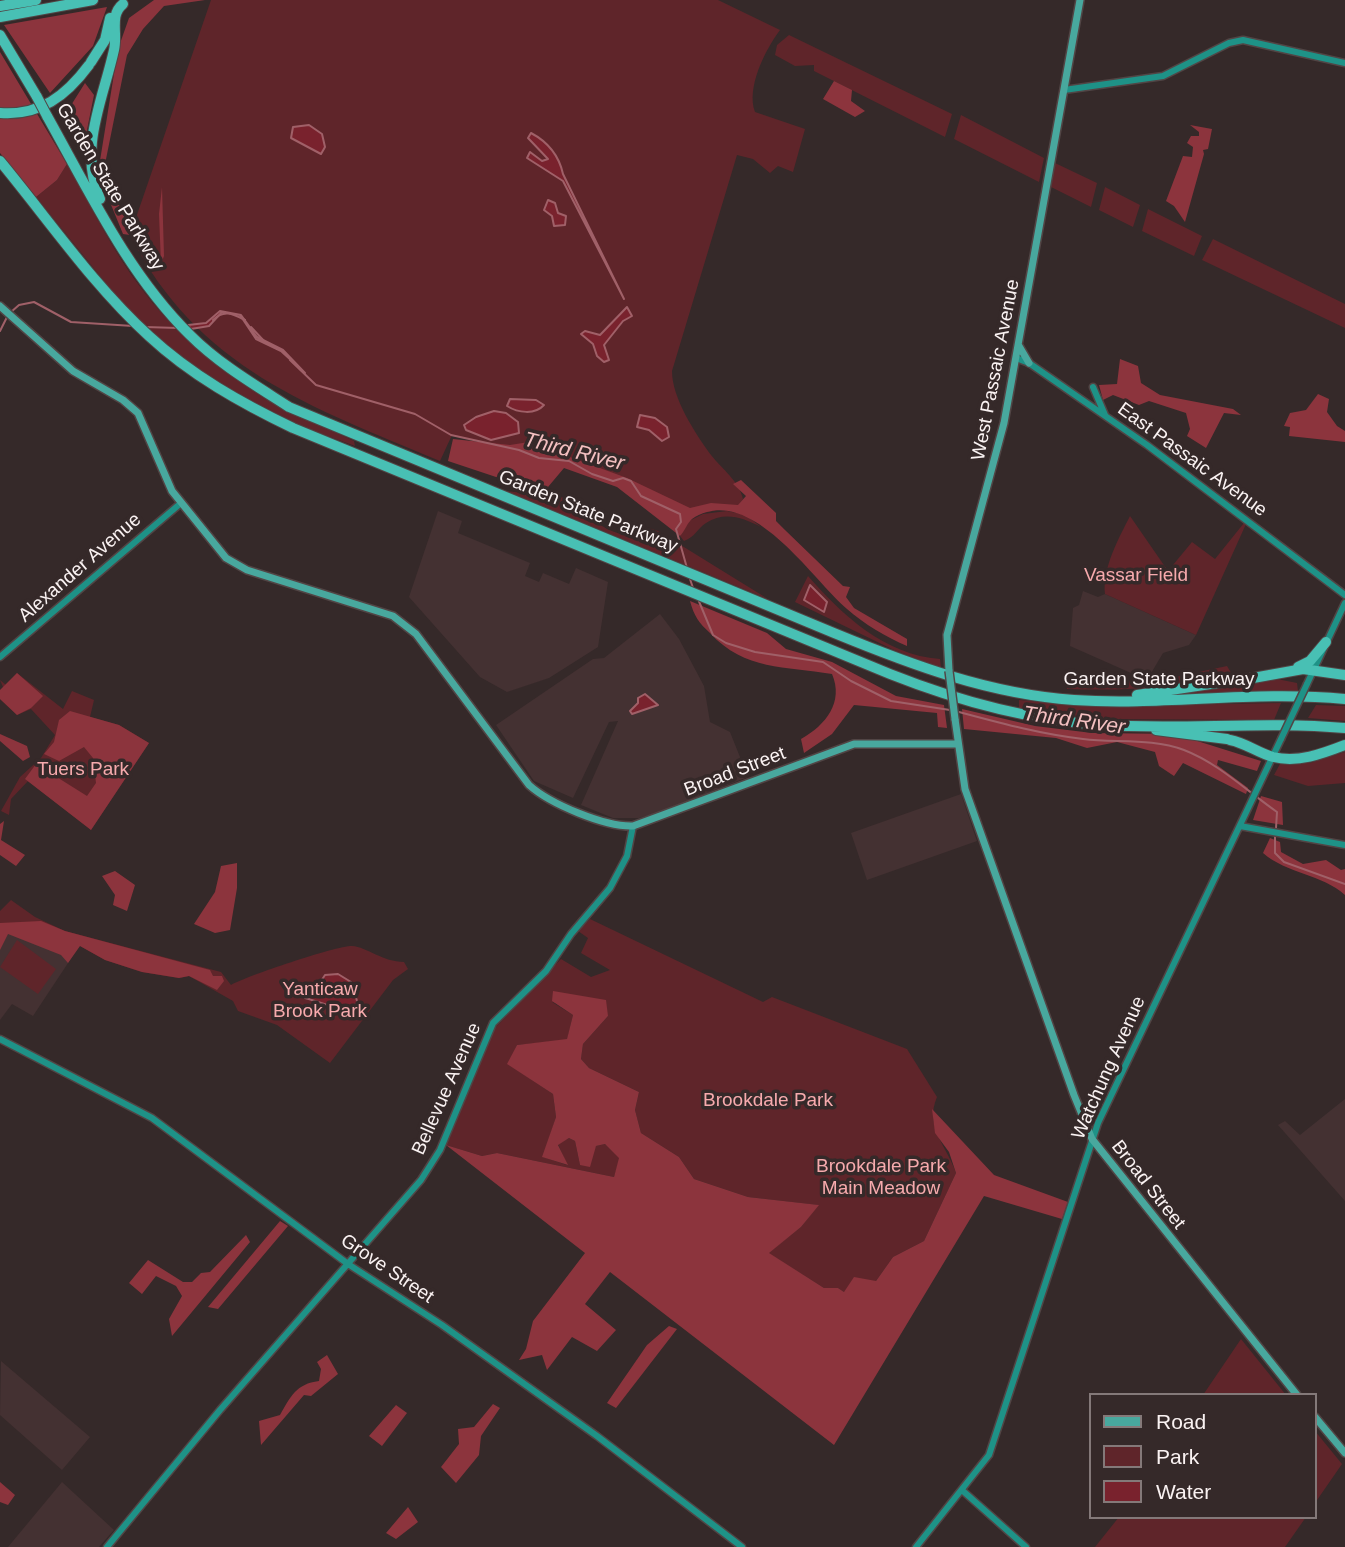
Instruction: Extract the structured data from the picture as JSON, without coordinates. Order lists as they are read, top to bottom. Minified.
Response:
{"streets":{"highway":["Garden State Parkway"],"main road":["West Passaic Avenue","East Passaic Avenue","Alexander Avenue","Broad Street","Watchung Avenue","Bellevue Avenue","Grove Street"]},"crossings":[["West Passaic Avenue","East Passaic Avenue"],["West Passaic Avenue","Broad Street"],["Broad Street","Watchung Avenue"],["Broad Street","Bellevue Avenue"],["Bellevue Avenue","Grove Street"]],"water":["Third River"],"parks":["Vassar Field","Tuers Park","Yanticaw Brook Park","Brookdale Park","Brookdale Park Main Meadow"],"legend":["Road","Park","Water"]}
